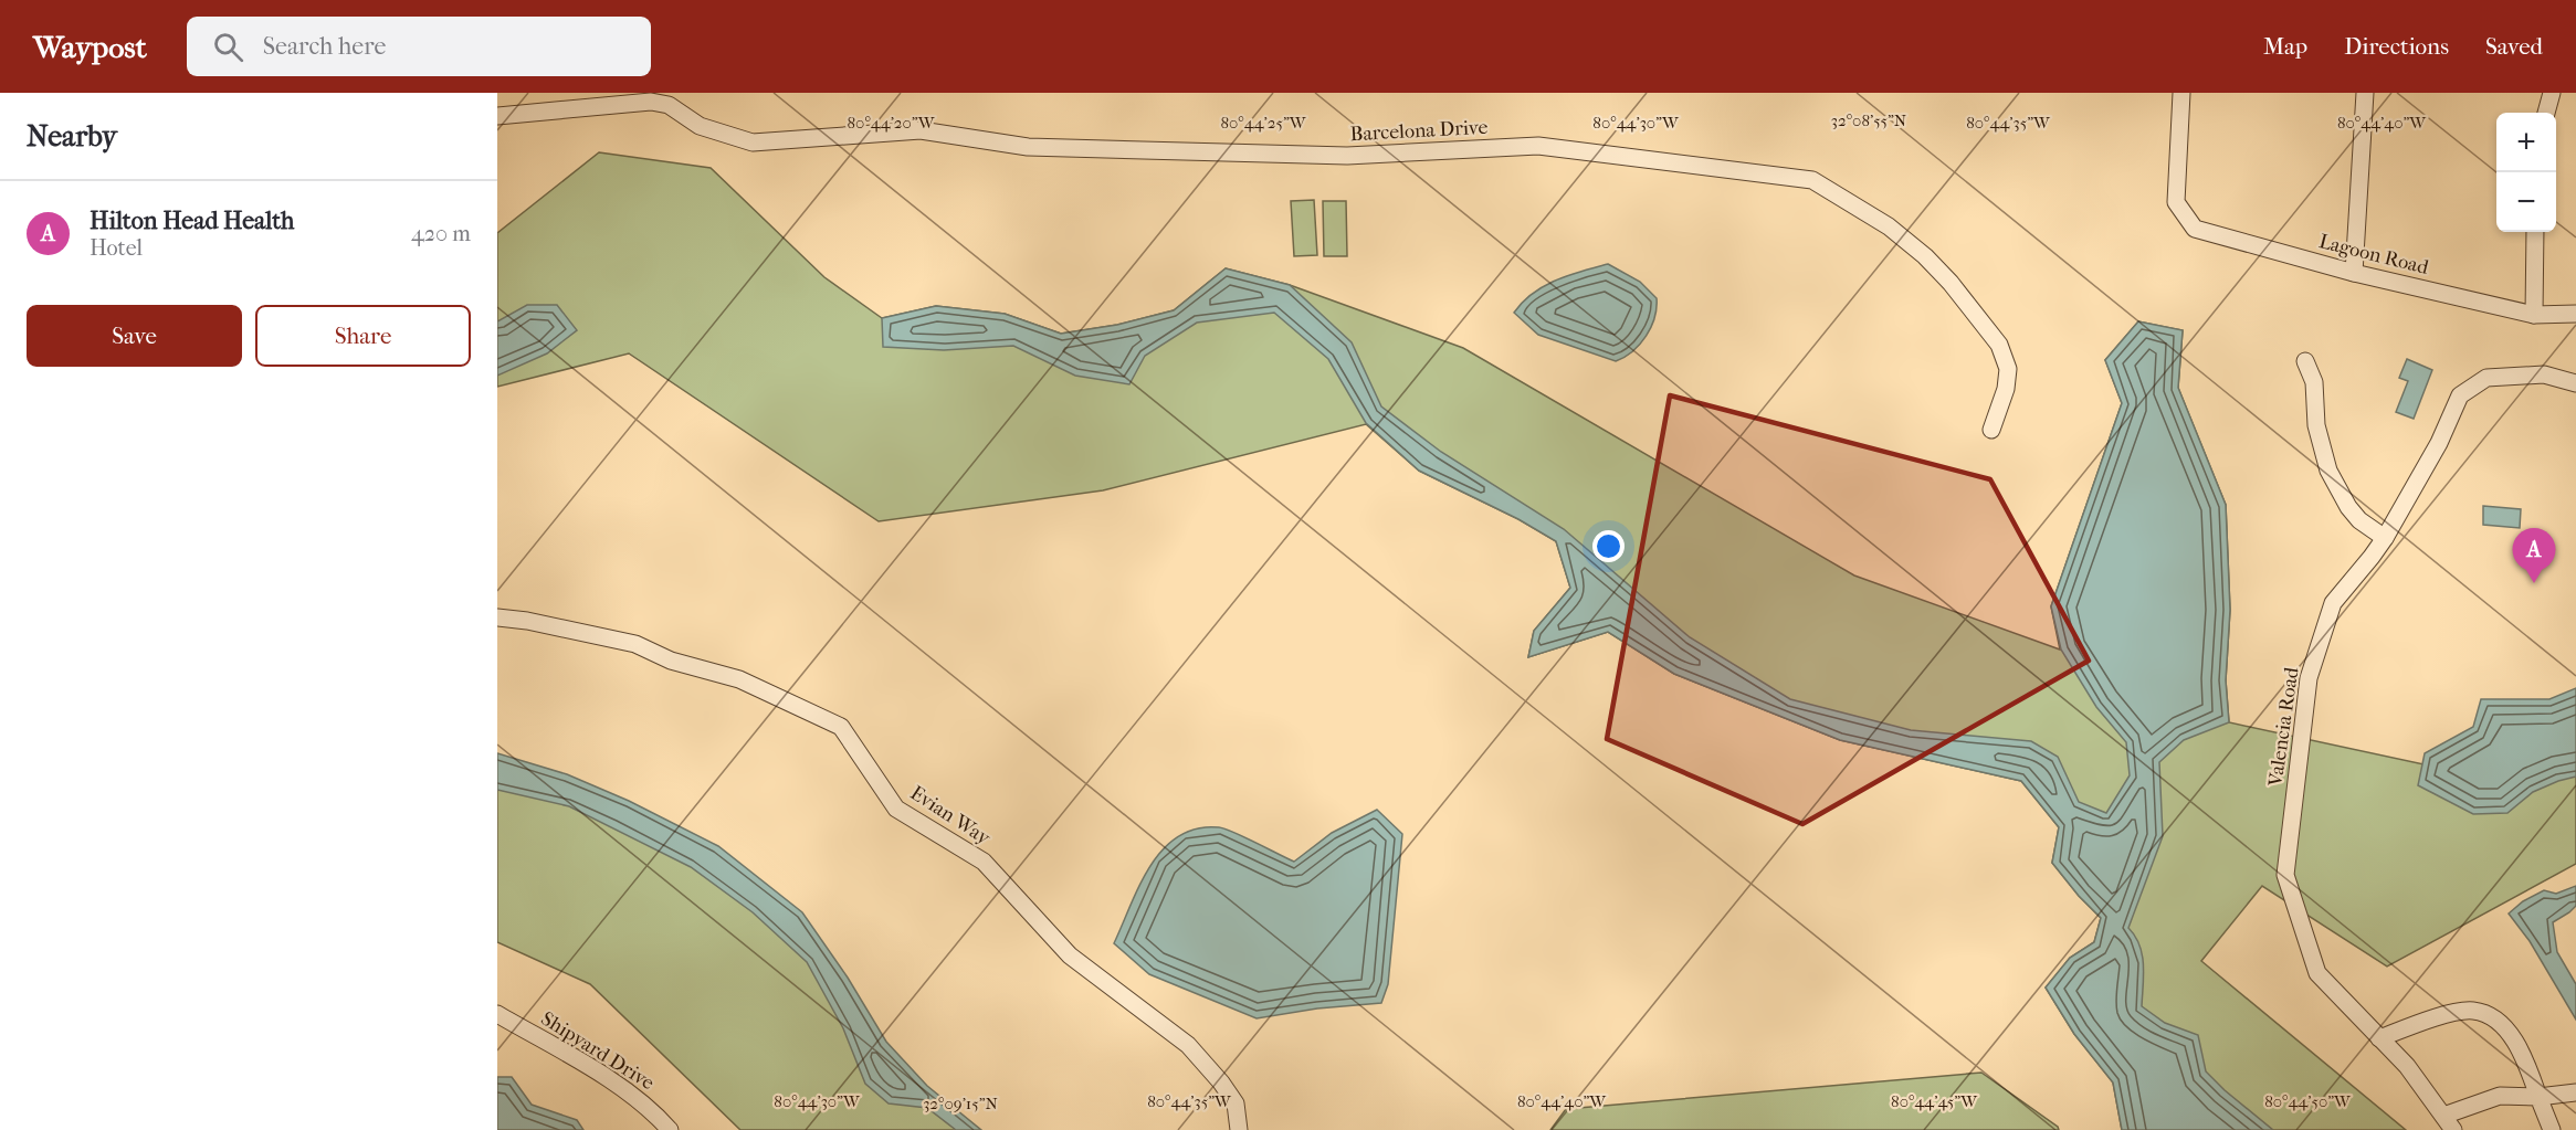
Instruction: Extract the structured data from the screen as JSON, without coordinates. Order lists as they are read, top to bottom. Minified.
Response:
{"streets":{"street":["Barcelona Drive","Lagoon Road","Valencia Road","Evian Way","Shipyard Drive"]},"page":{"header":"Waypost","search":"Search here","nav":["Map","Directions","Saved"],"heading":"Nearby","map_buttons":["+","−"],"list":[{"mark":"A","name":"Hilton Head Health","note":"Hotel","value":"420 m"}],"buttons":["Save","Share"],"pins":"A"},"coordinates":["32°08'55\"N","80°44'20\"W","80°44'25\"W","80°44'30\"W","80°44'35\"W","80°44'40\"W","80°44'45\"W","80°44'50\"W","32°09'15\"N"]}
